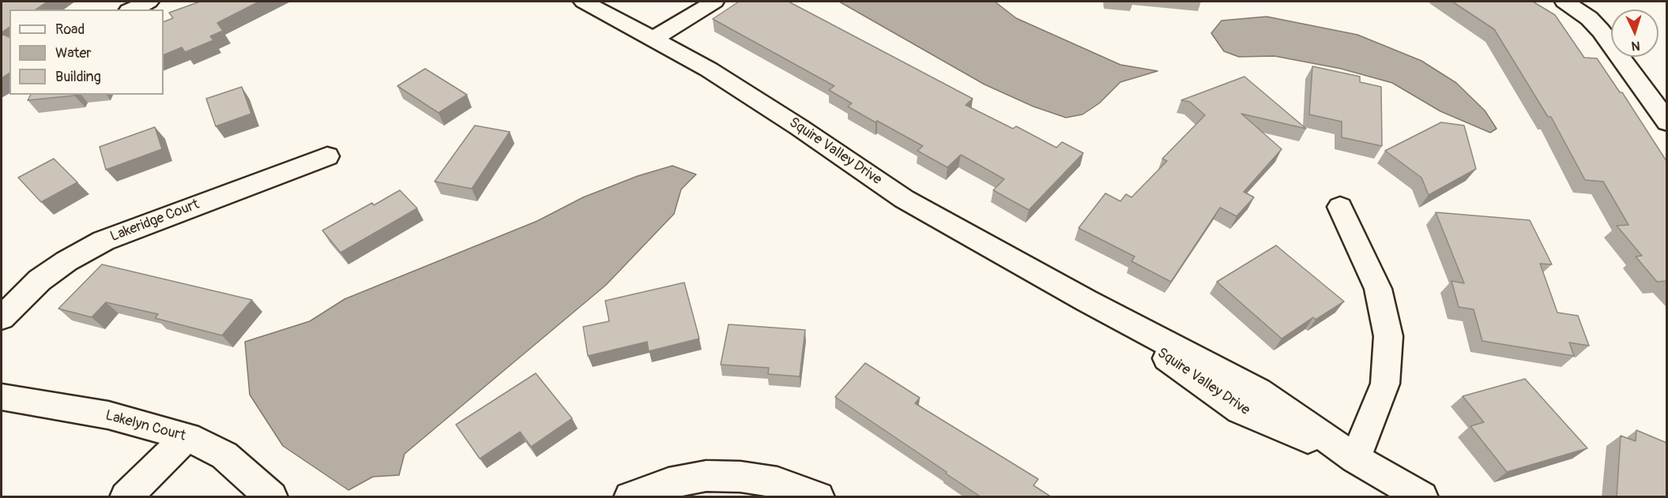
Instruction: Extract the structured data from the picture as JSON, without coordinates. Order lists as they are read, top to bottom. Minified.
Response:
{"streets":{"street":["Squire Valley Drive","Lakeridge Court","Lakelyn Court"]},"legend":["Road","Water","Building"],"north":"bottom"}
